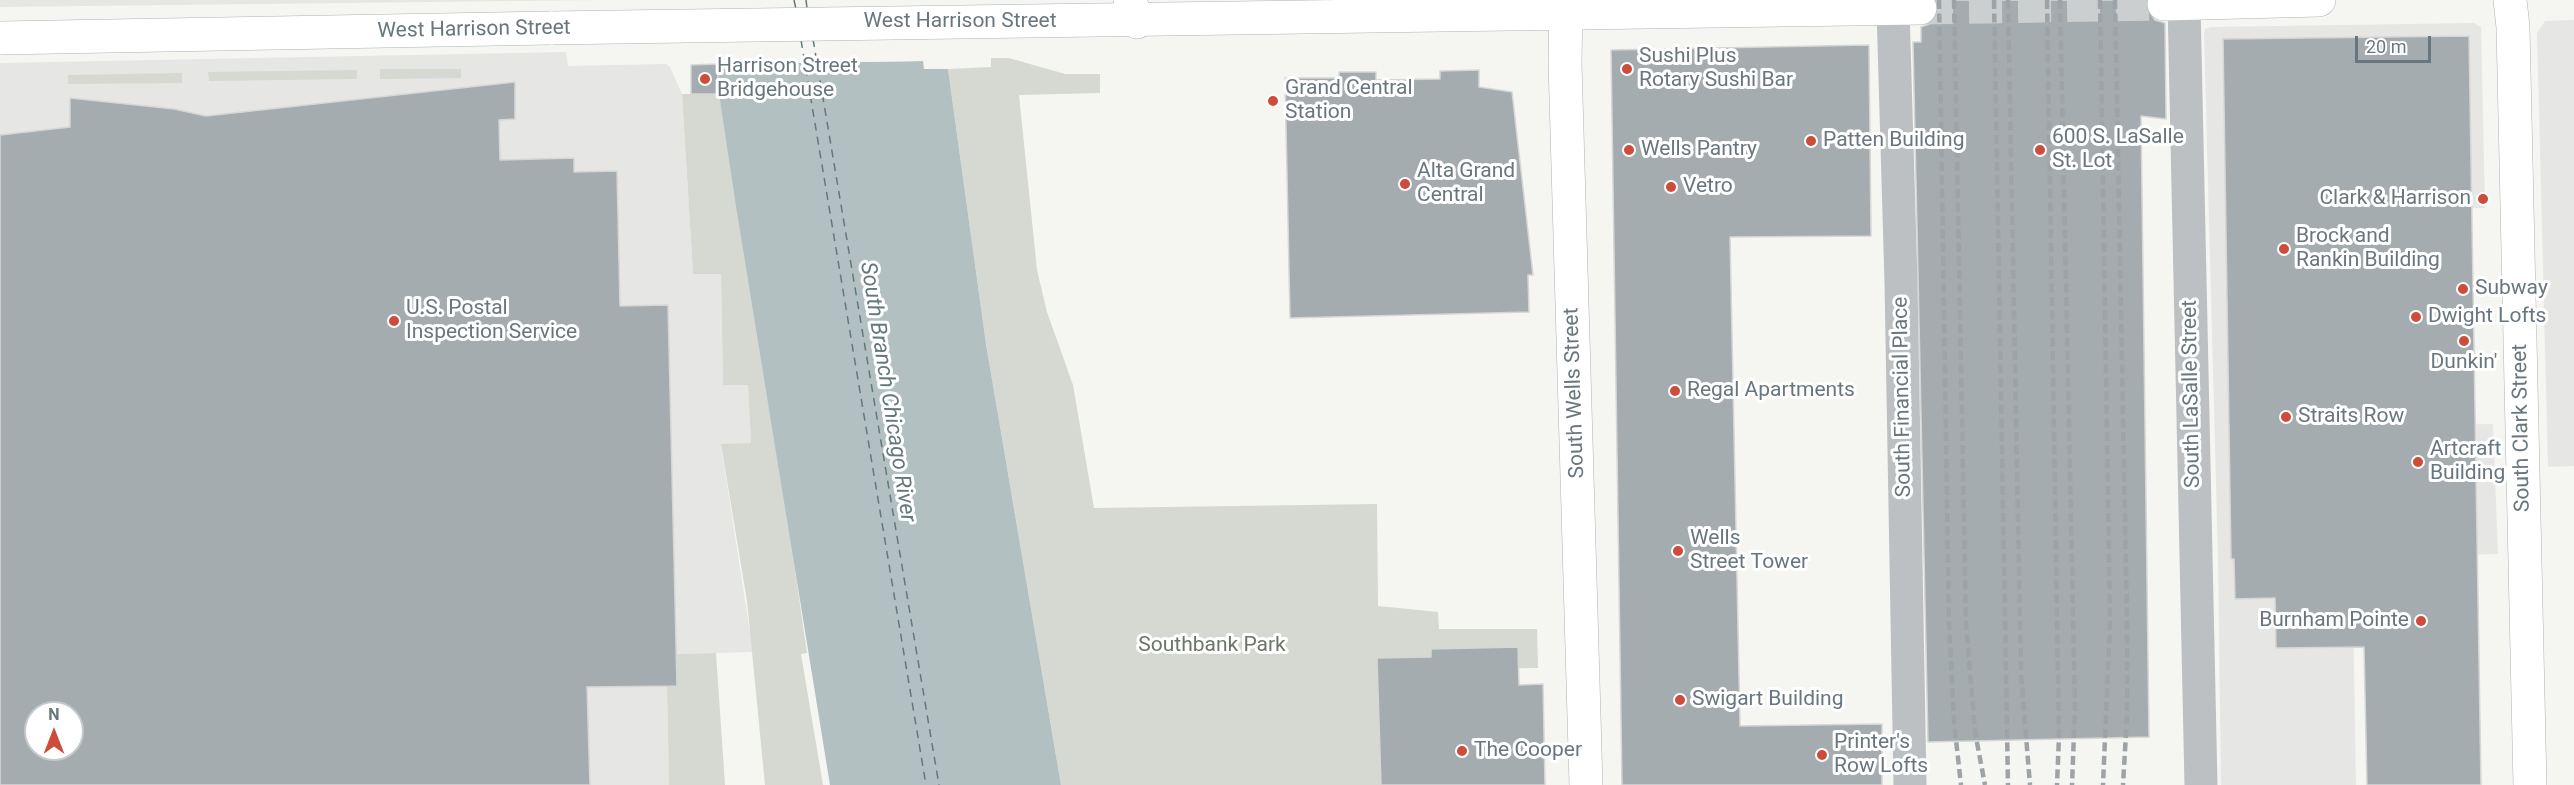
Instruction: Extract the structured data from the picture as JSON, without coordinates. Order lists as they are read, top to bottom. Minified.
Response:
{"streets":{"main road":["West Harrison Street","South Wells Street","South Clark Street"],"street":["South LaSalle Street","South Financial Place"]},"crossings":[["West Harrison Street","South Wells Street"],["West Harrison Street","South Financial Place"]],"water":["South Branch Chicago River"],"parks":["Southbank Park"],"places":["Sushi Plus Rotary Sushi Bar","Harrison Street Bridgehouse","Grand Central Station","Patten Building","Wells Pantry","600 S. LaSalle St. Lot","Alta Grand Central","Vetro","Clark & Harrison","Brock and Rankin Building","Subway","Dwight Lofts","U.S. Postal Inspection Service","Dunkin'","Regal Apartments","Straits Row","Artcraft Building","Wells Street Tower","Burnham Pointe","Swigart Building","The Cooper","Printer's Row Lofts"],"scale_bar":"20 m","north":"top"}
